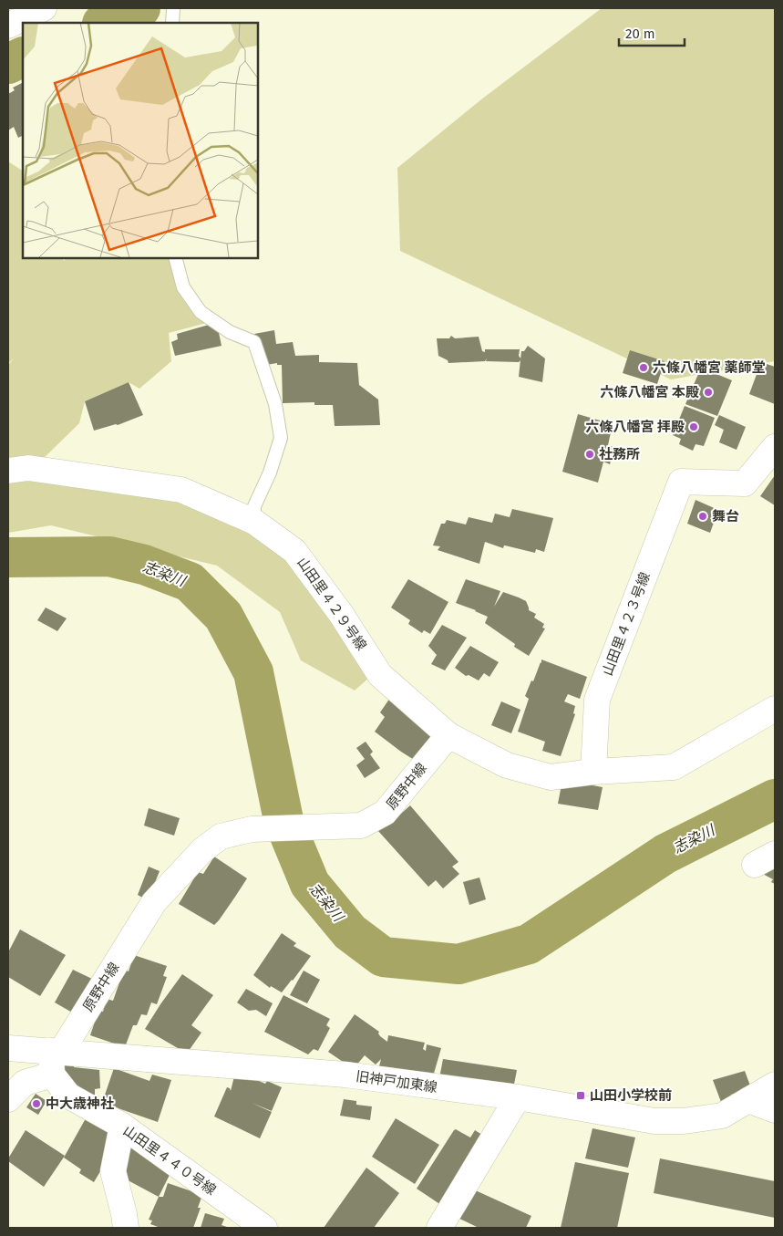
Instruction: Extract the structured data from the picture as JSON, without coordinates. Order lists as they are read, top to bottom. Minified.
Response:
{"streets":{"street":["山田里４２９号線","山田里４２３号線","原野中線","旧神戸加東線","山田里４４０号線"]},"crossings":[["山田里４２９号線","原野中線"],["原野中線","旧神戸加東線"],["原野中線","山田里４４０号線"],["旧神戸加東線","山田里４４０号線"]],"water":["志染川"],"places":{"other":["六條八幡宮 薬師堂","六條八幡宮 本殿","六條八幡宮 拝殿","社務所","舞台","中大歳神社"],"transit":["山田小学校前"]},"scale_bar":"20 m"}
